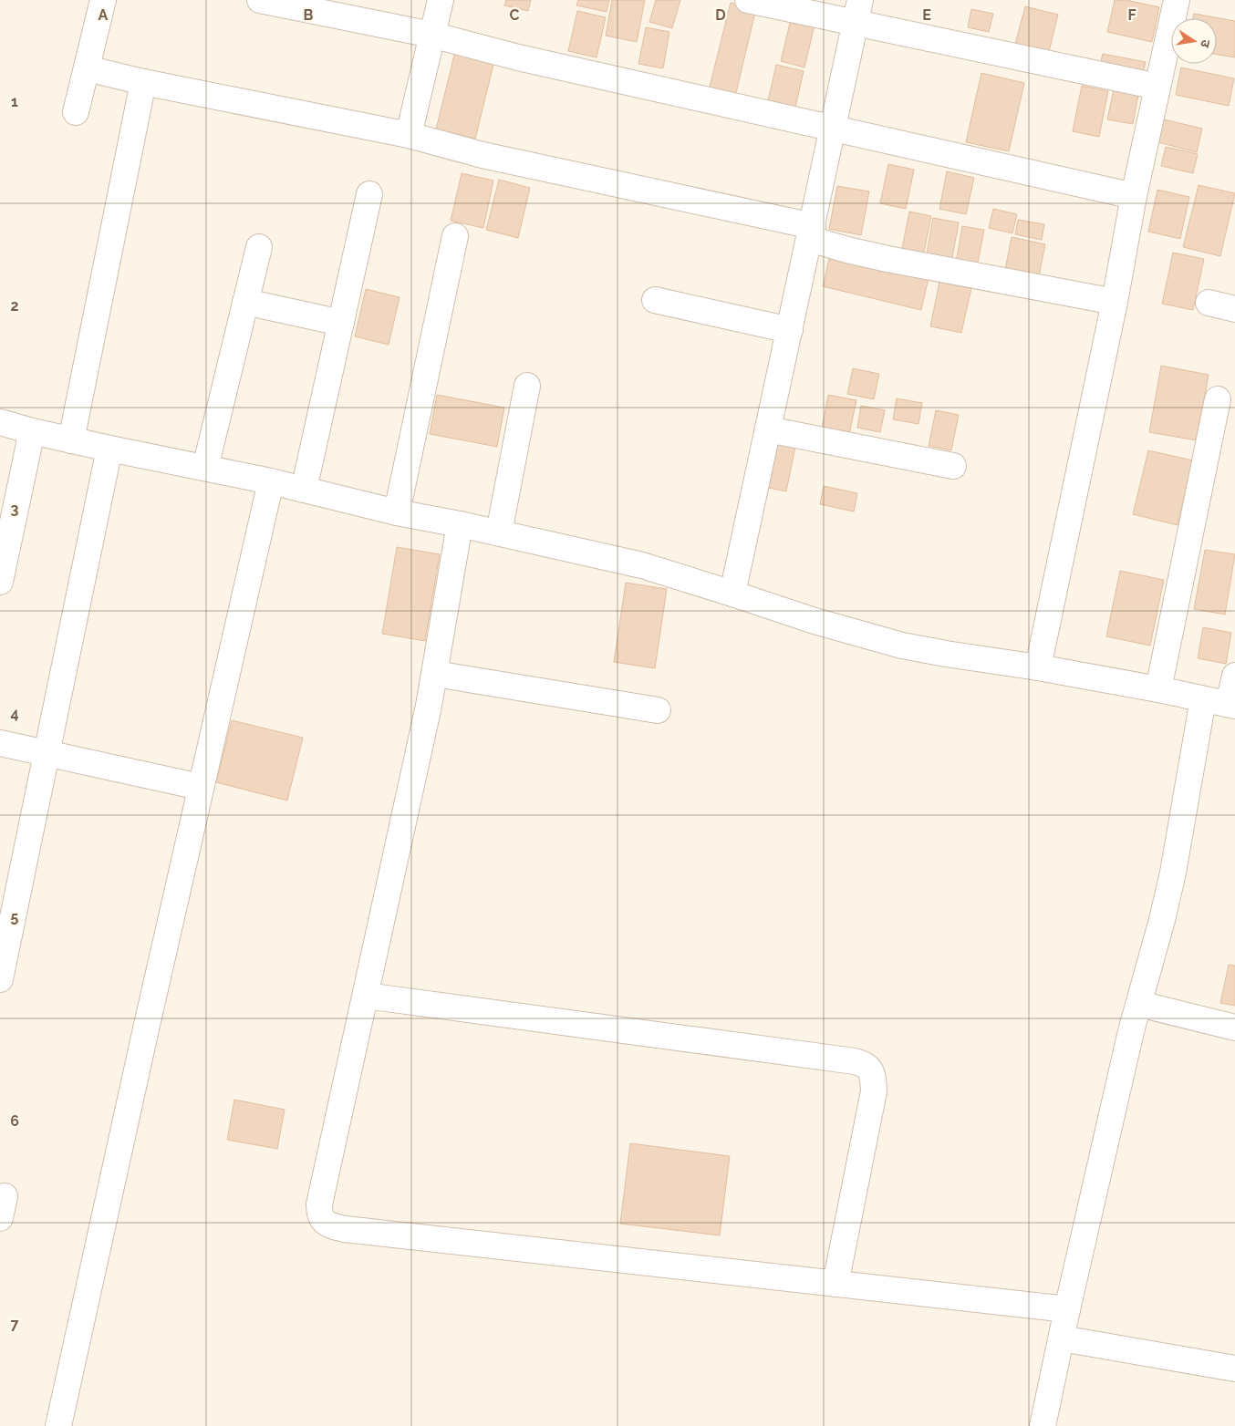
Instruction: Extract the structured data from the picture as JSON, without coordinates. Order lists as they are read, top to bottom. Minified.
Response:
{"north":"right","grid":{"columns":["A","B","C","D","E","F"],"rows":["1","2","3","4","5","6","7"]}}
